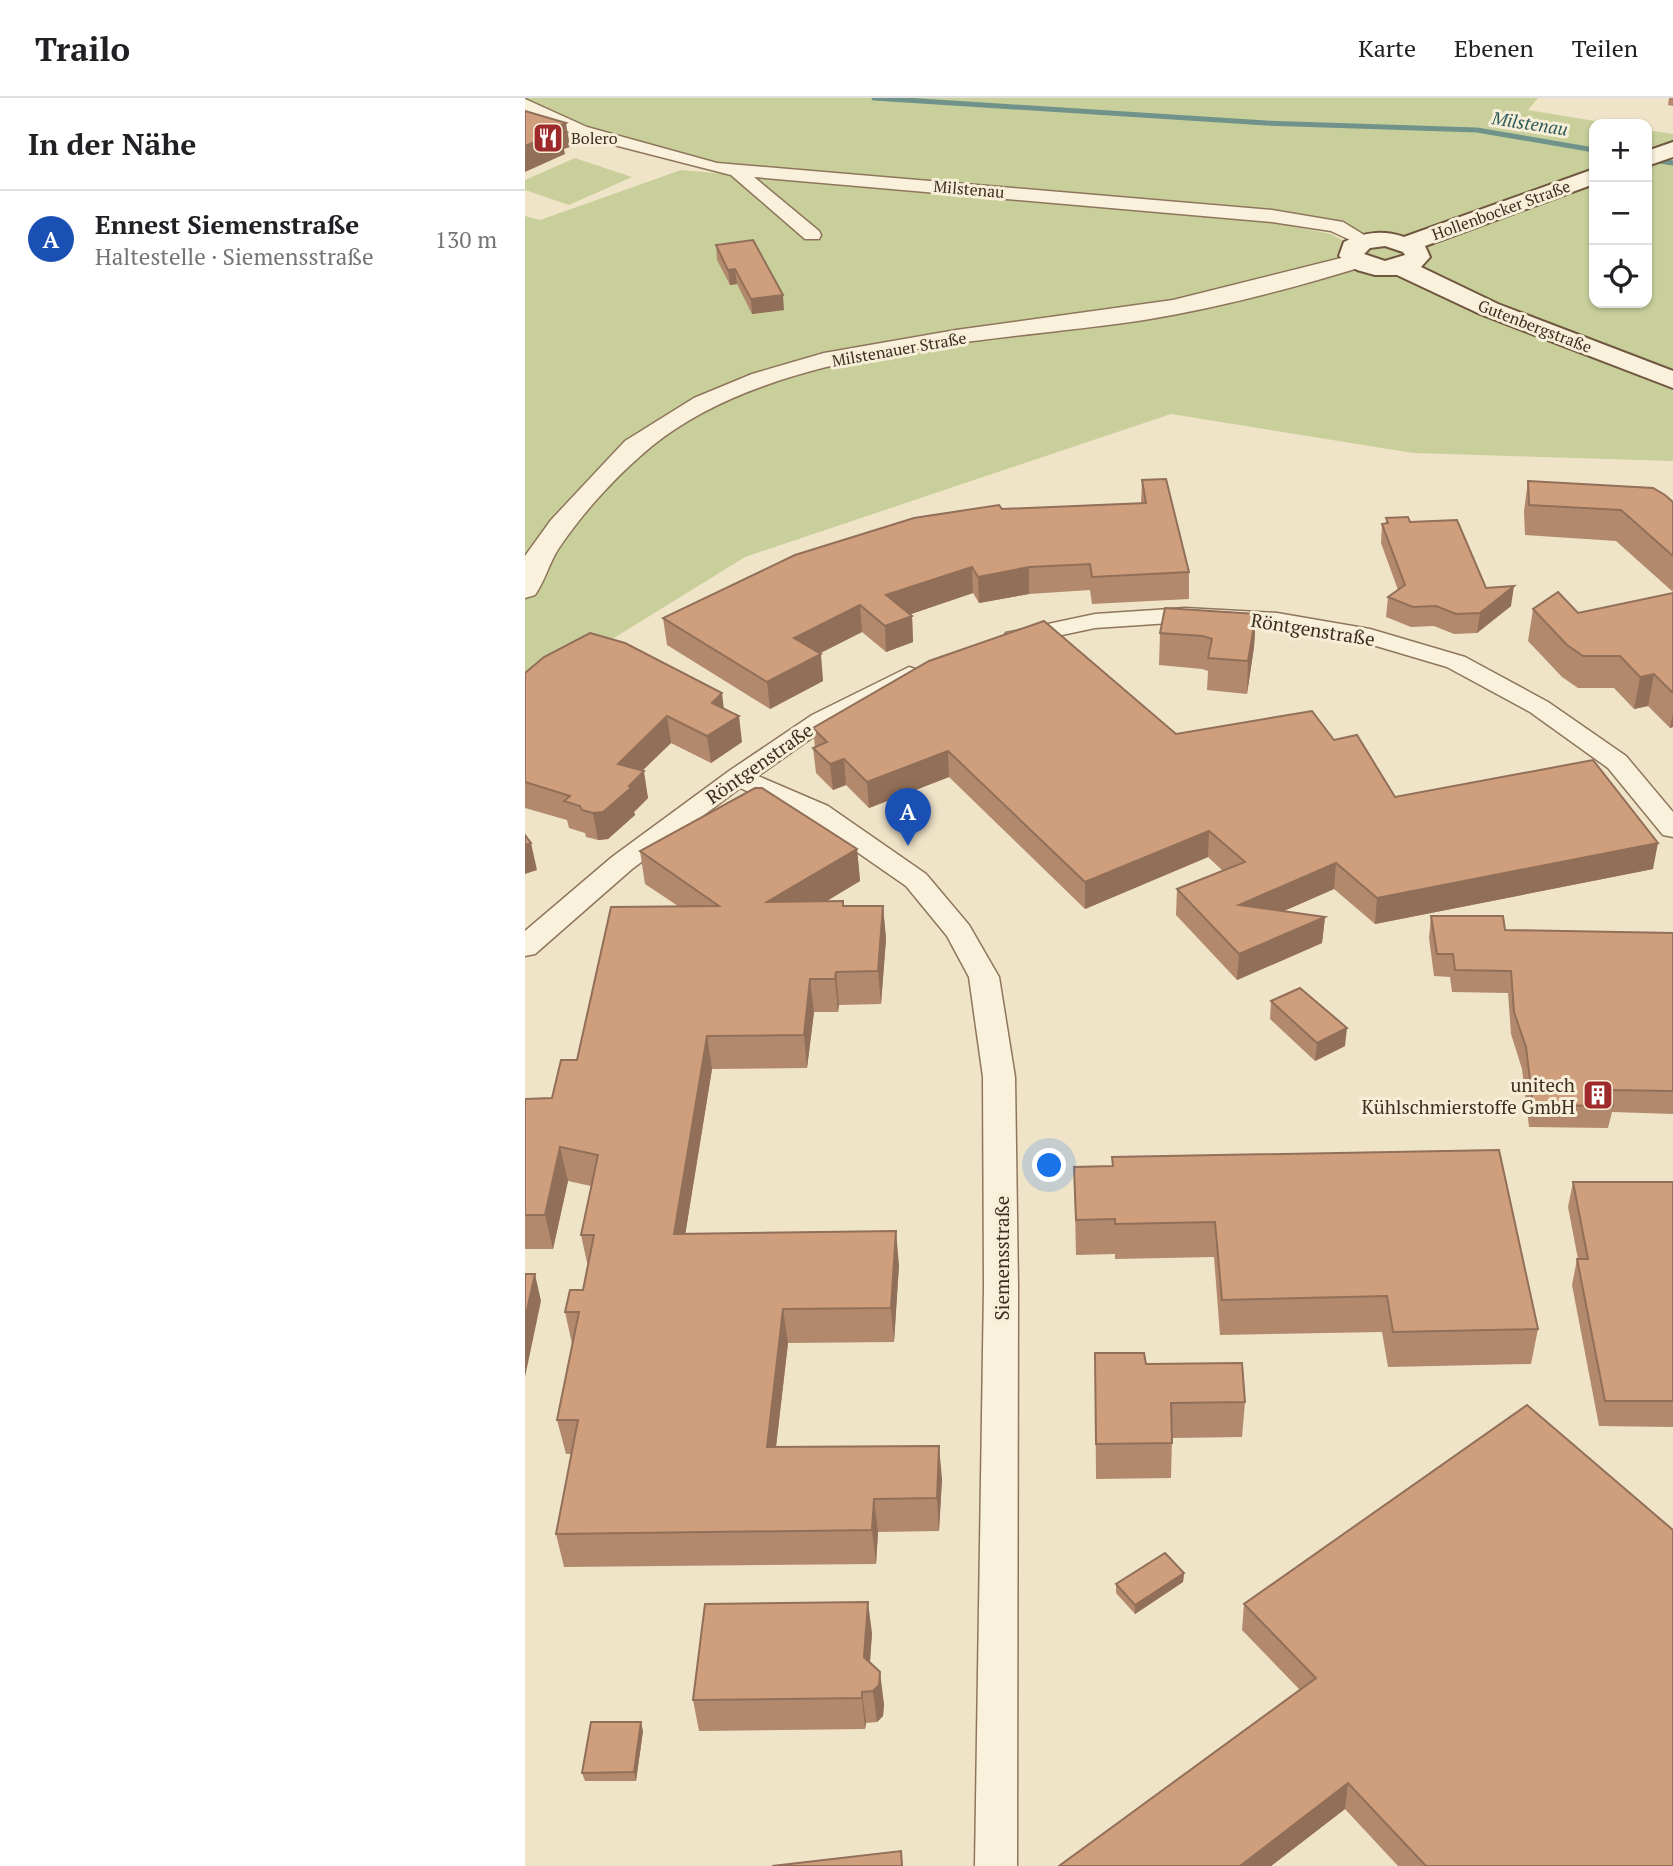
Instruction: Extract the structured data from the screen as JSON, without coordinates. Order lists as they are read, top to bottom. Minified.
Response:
{"streets":{"main road":["Hollenbocker Straße","Gutenbergstraße"],"street":["Milstenau","Milstenauer Straße","Röntgenstraße","Siemensstraße"]},"crossings":[["Milstenau","Hollenbocker Straße"],["Milstenau","Milstenauer Straße"],["Hollenbocker Straße","Gutenbergstraße"],["Hollenbocker Straße","Milstenauer Straße"],["Röntgenstraße","Siemensstraße"]],"water":["Milstenau"],"places":{"restaurant":["Bolero"],"building":["unitech Kühlschmierstoffe GmbH"]},"page":{"header":"Trailo","nav":["Karte","Ebenen","Teilen"],"heading":"In der Nähe","map_buttons":["+","−"],"list":[{"mark":"A","name":"Ennest Siemenstraße","note":"Haltestelle · Siemensstraße","value":"130 m"}],"pins":"A"}}
